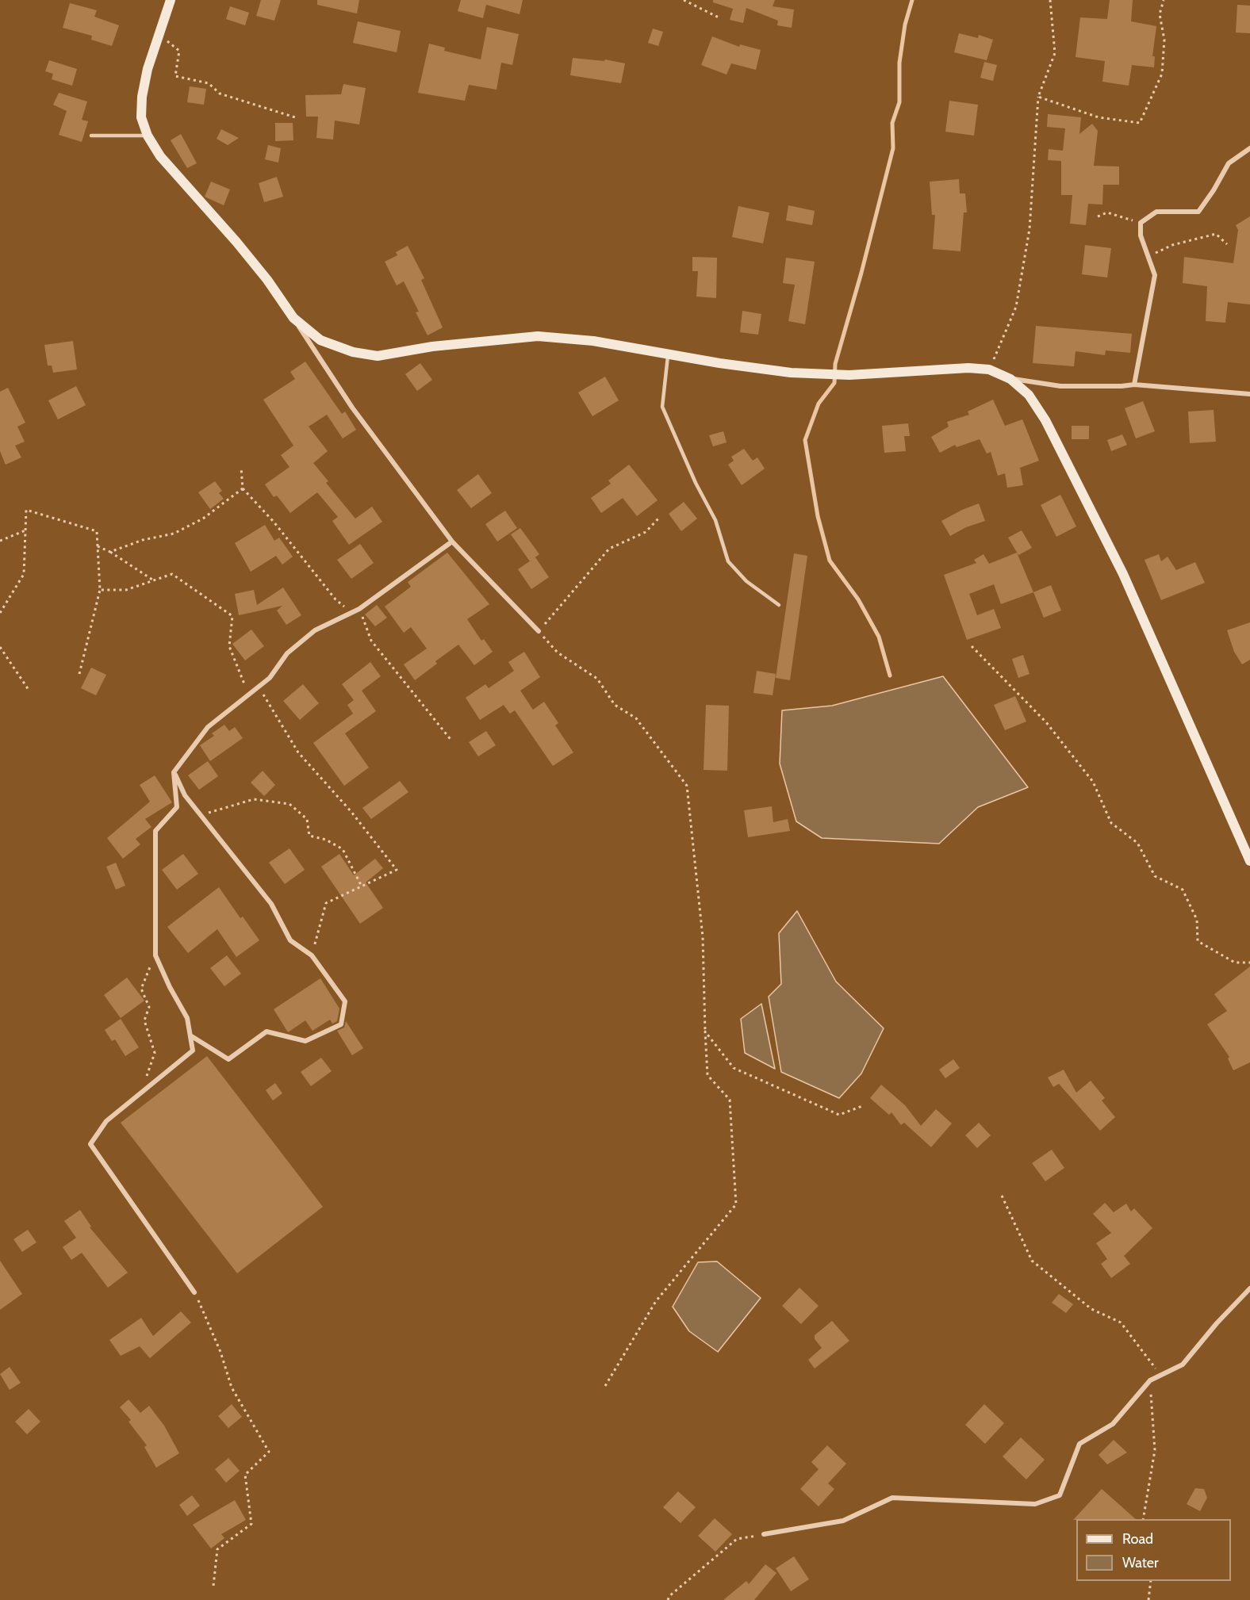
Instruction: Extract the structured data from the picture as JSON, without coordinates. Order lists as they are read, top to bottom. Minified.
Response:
{"legend":["Road","Water"]}
